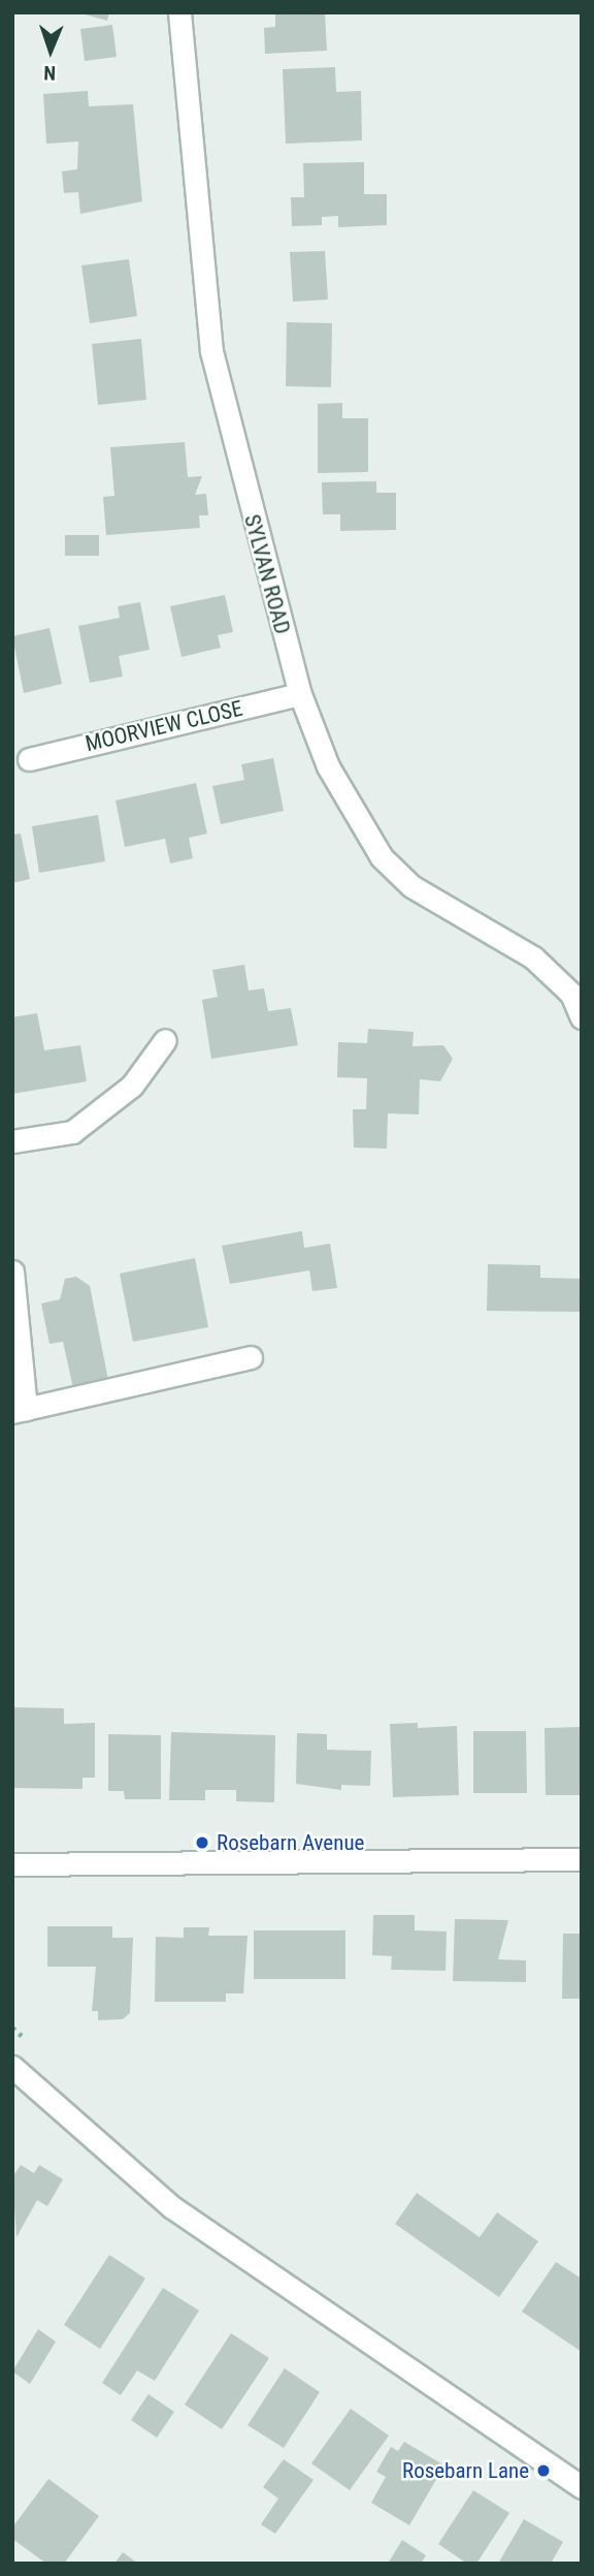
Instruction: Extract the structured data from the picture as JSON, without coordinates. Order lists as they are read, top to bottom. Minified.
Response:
{"streets":{"street":["SYLVAN ROAD","MOORVIEW CLOSE"]},"crossings":[["SYLVAN ROAD","MOORVIEW CLOSE"]],"places":["Rosebarn Avenue","Rosebarn Lane"],"north":"bottom"}
